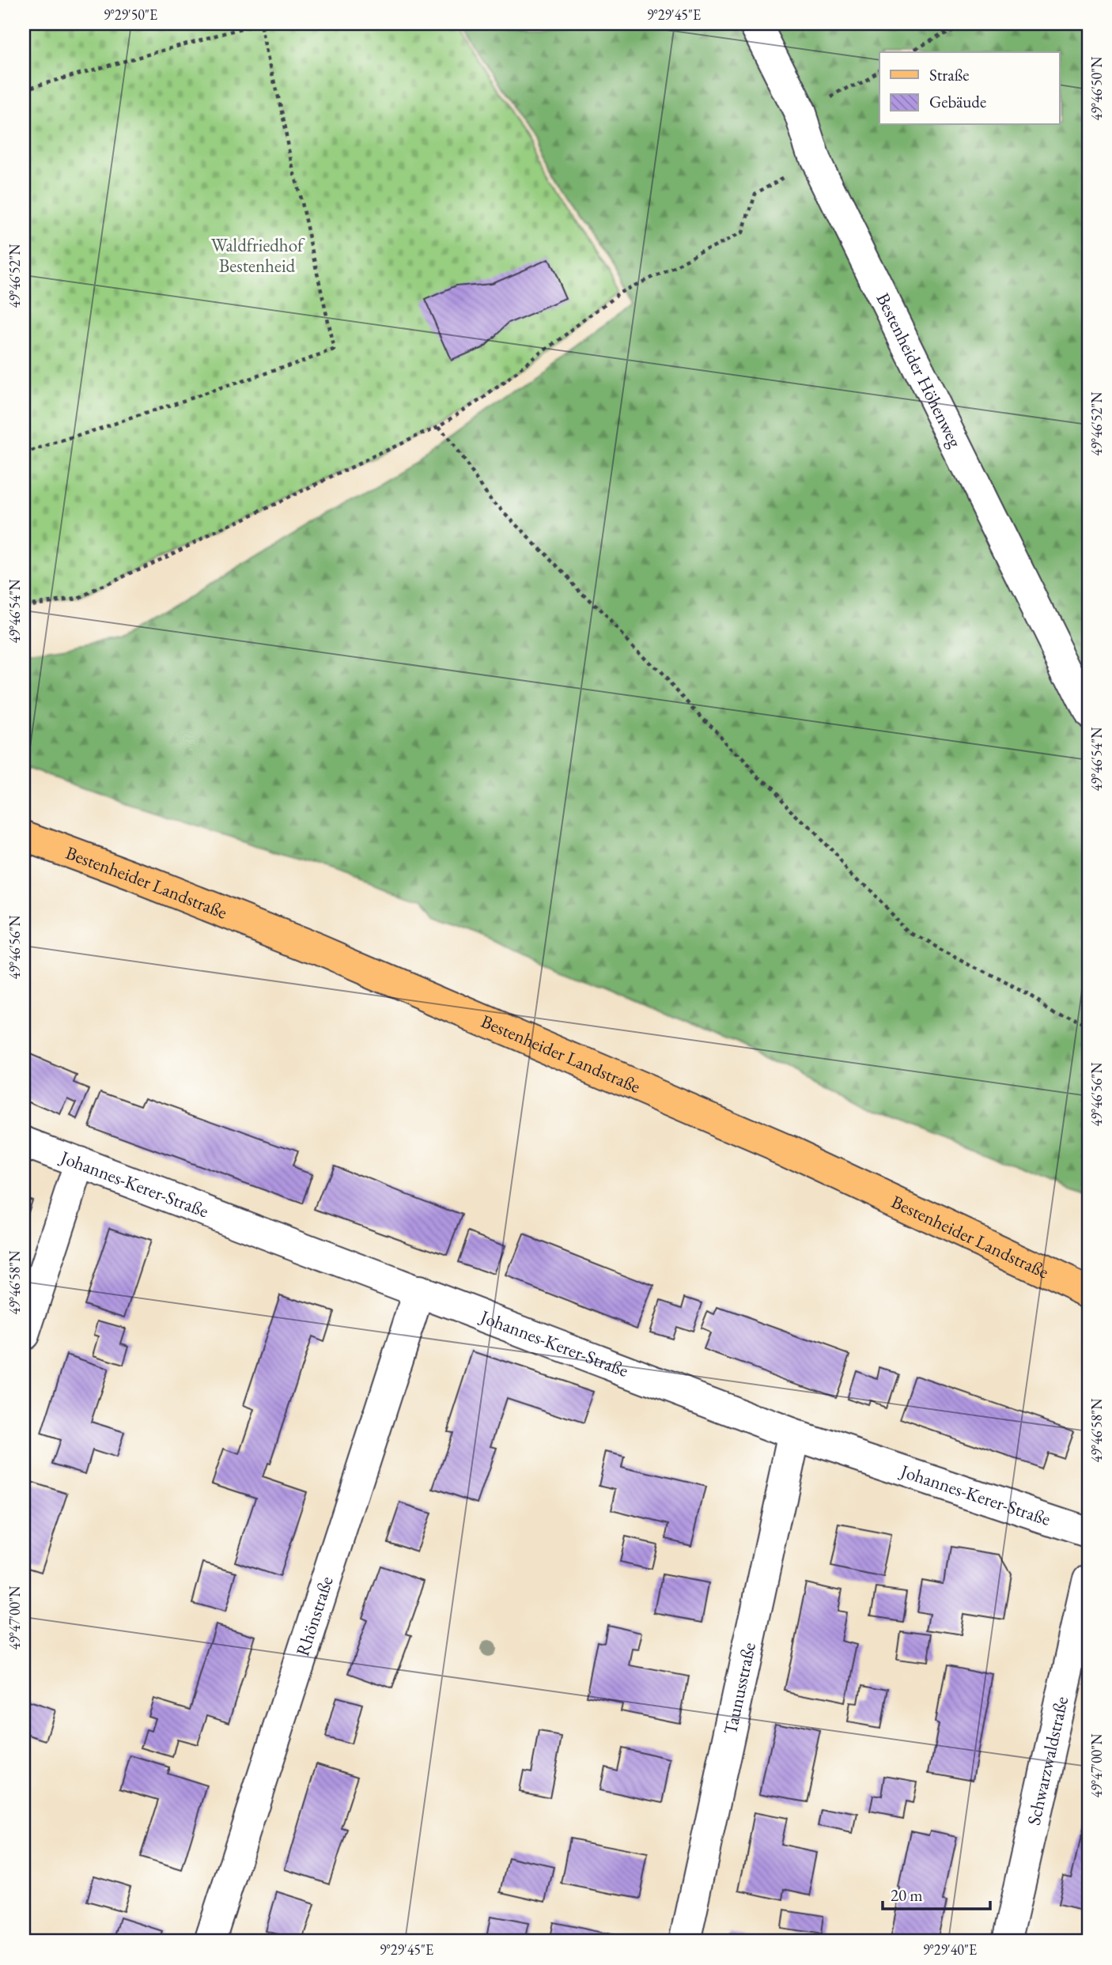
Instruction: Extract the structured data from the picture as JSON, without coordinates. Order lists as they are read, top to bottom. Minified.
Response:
{"streets":{"main road":["Bestenheider Landstraße"],"street":["Bestenheider Höhenweg","Johannes-Kerer-Straße","Rhönstraße","Taunusstraße","Schwarzwaldstraße"]},"crossings":[["Johannes-Kerer-Straße","Rhönstraße"],["Johannes-Kerer-Straße","Taunusstraße"]],"parks":["Waldfriedhof Bestenheid"],"legend":["Straße","Gebäude"],"scale_bar":"20 m","coordinates":["9°29'50\"E","9°29'45\"E","49°46'50\"N","49°46'52\"N","49°46'54\"N","49°46'56\"N","49°46'58\"N","49°47'00\"N","9°29'40\"E"]}
